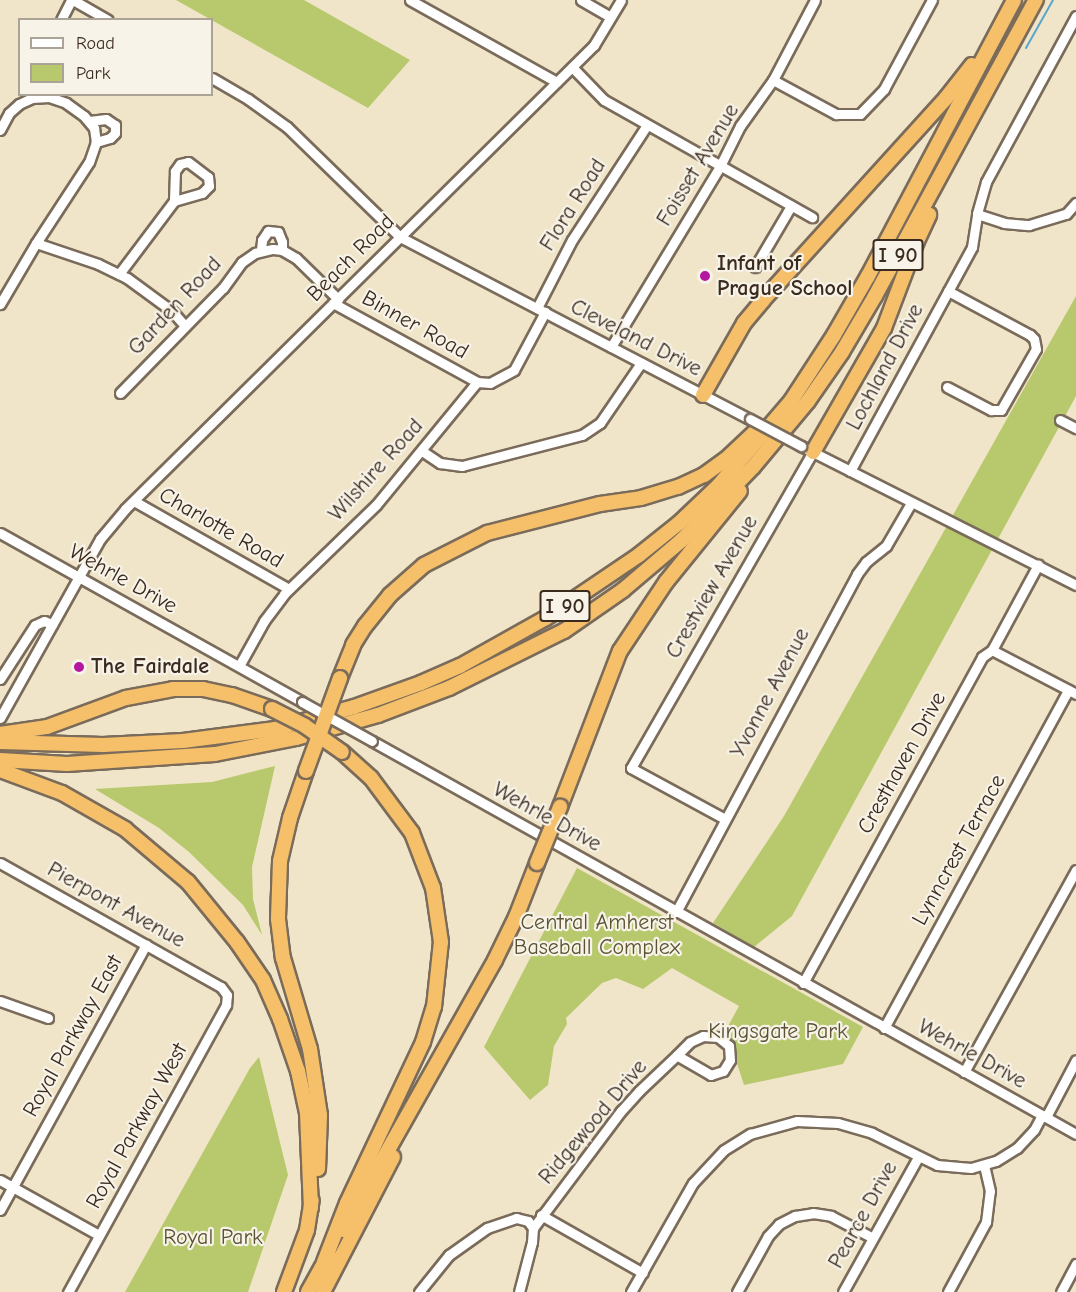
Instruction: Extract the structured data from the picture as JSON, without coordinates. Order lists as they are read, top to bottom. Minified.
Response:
{"streets":{"highway":["I 90"],"street":["Foisset Avenue","Flora Road","Beach Road","Garden Road","Binner Road","Cleveland Drive","Lochland Drive","Wilshire Road","Charlotte Road","Wehrle Drive","Crestview Avenue","Yvonne Avenue","Cresthaven Drive","Lynncrest Terrace","Pierpont Avenue","Royal Parkway East","Ridgewood Drive","Royal Parkway West","Pearce Drive"]},"crossings":[["Foisset Avenue","Cleveland Drive"],["Flora Road","Cleveland Drive"],["Beach Road","Garden Road"],["Beach Road","Binner Road"],["Beach Road","Cleveland Drive"],["Beach Road","Charlotte Road"],["Beach Road","Wehrle Drive"],["Garden Road","Binner Road"],["Binner Road","Wilshire Road"],["Cleveland Drive","Lochland Drive"],["Cleveland Drive","Crestview Avenue"],["Cleveland Drive","Yvonne Avenue"],["Cleveland Drive","Cresthaven Drive"],["Wilshire Road","Charlotte Road"],["Wilshire Road","Wehrle Drive"],["Wehrle Drive","Yvonne Avenue"],["Wehrle Drive","Cresthaven Drive"],["Wehrle Drive","Lynncrest Terrace"],["Crestview Avenue","Yvonne Avenue"],["Pierpont Avenue","Royal Parkway East"],["Pierpont Avenue","Royal Parkway West"]],"parks":["Central Amherst Baseball Complex","Kingsgate Park","Royal Park"],"places":["Infant of Prague School","The Fairdale"],"legend":["Road","Park"]}
